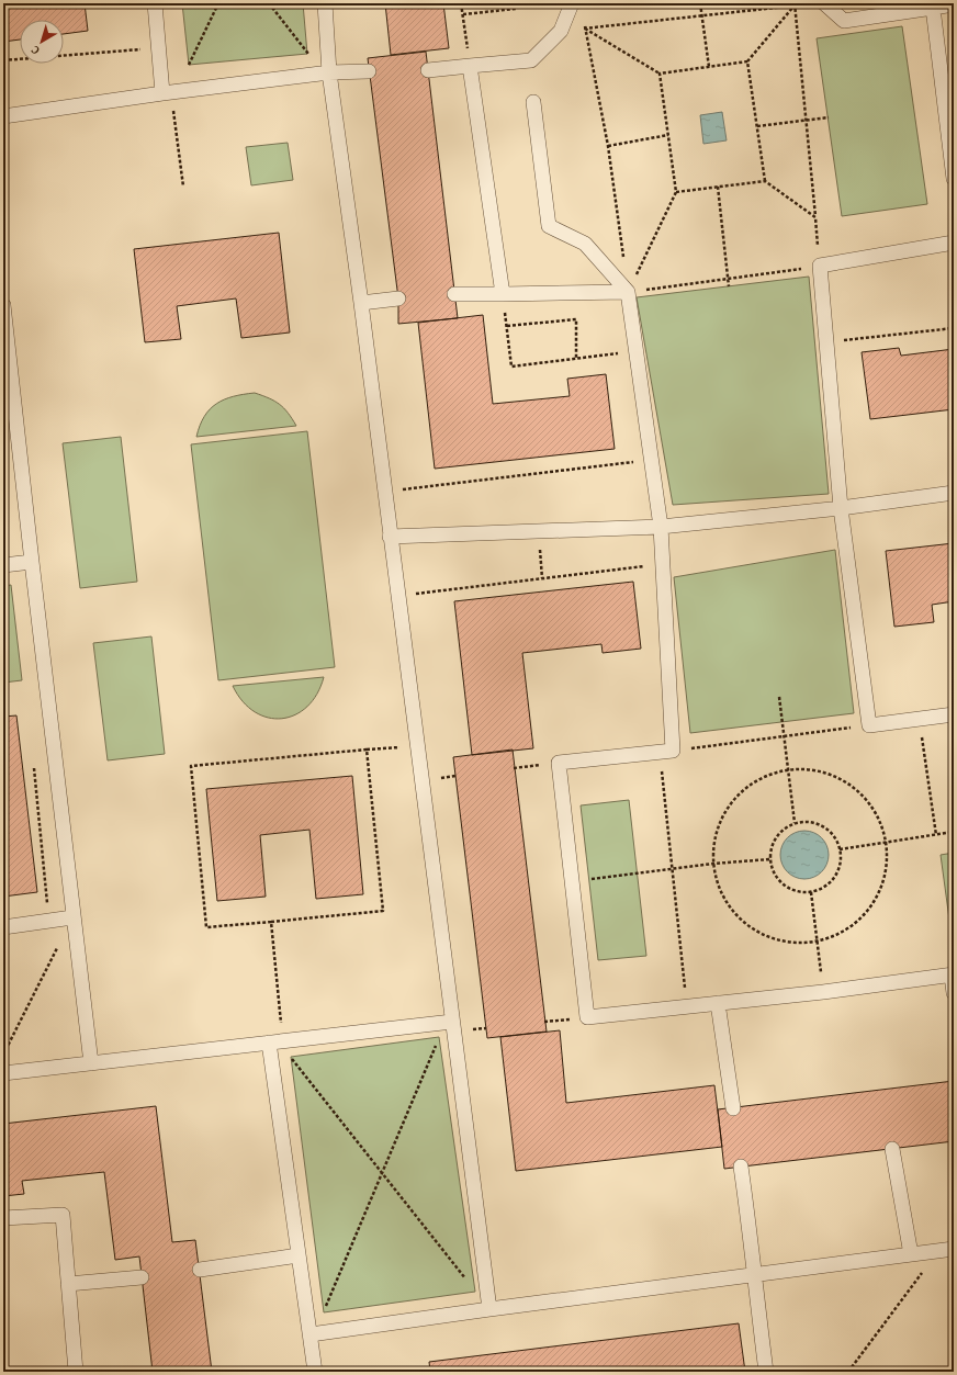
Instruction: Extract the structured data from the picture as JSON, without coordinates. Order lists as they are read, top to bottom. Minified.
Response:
{"north":"bottom left"}
